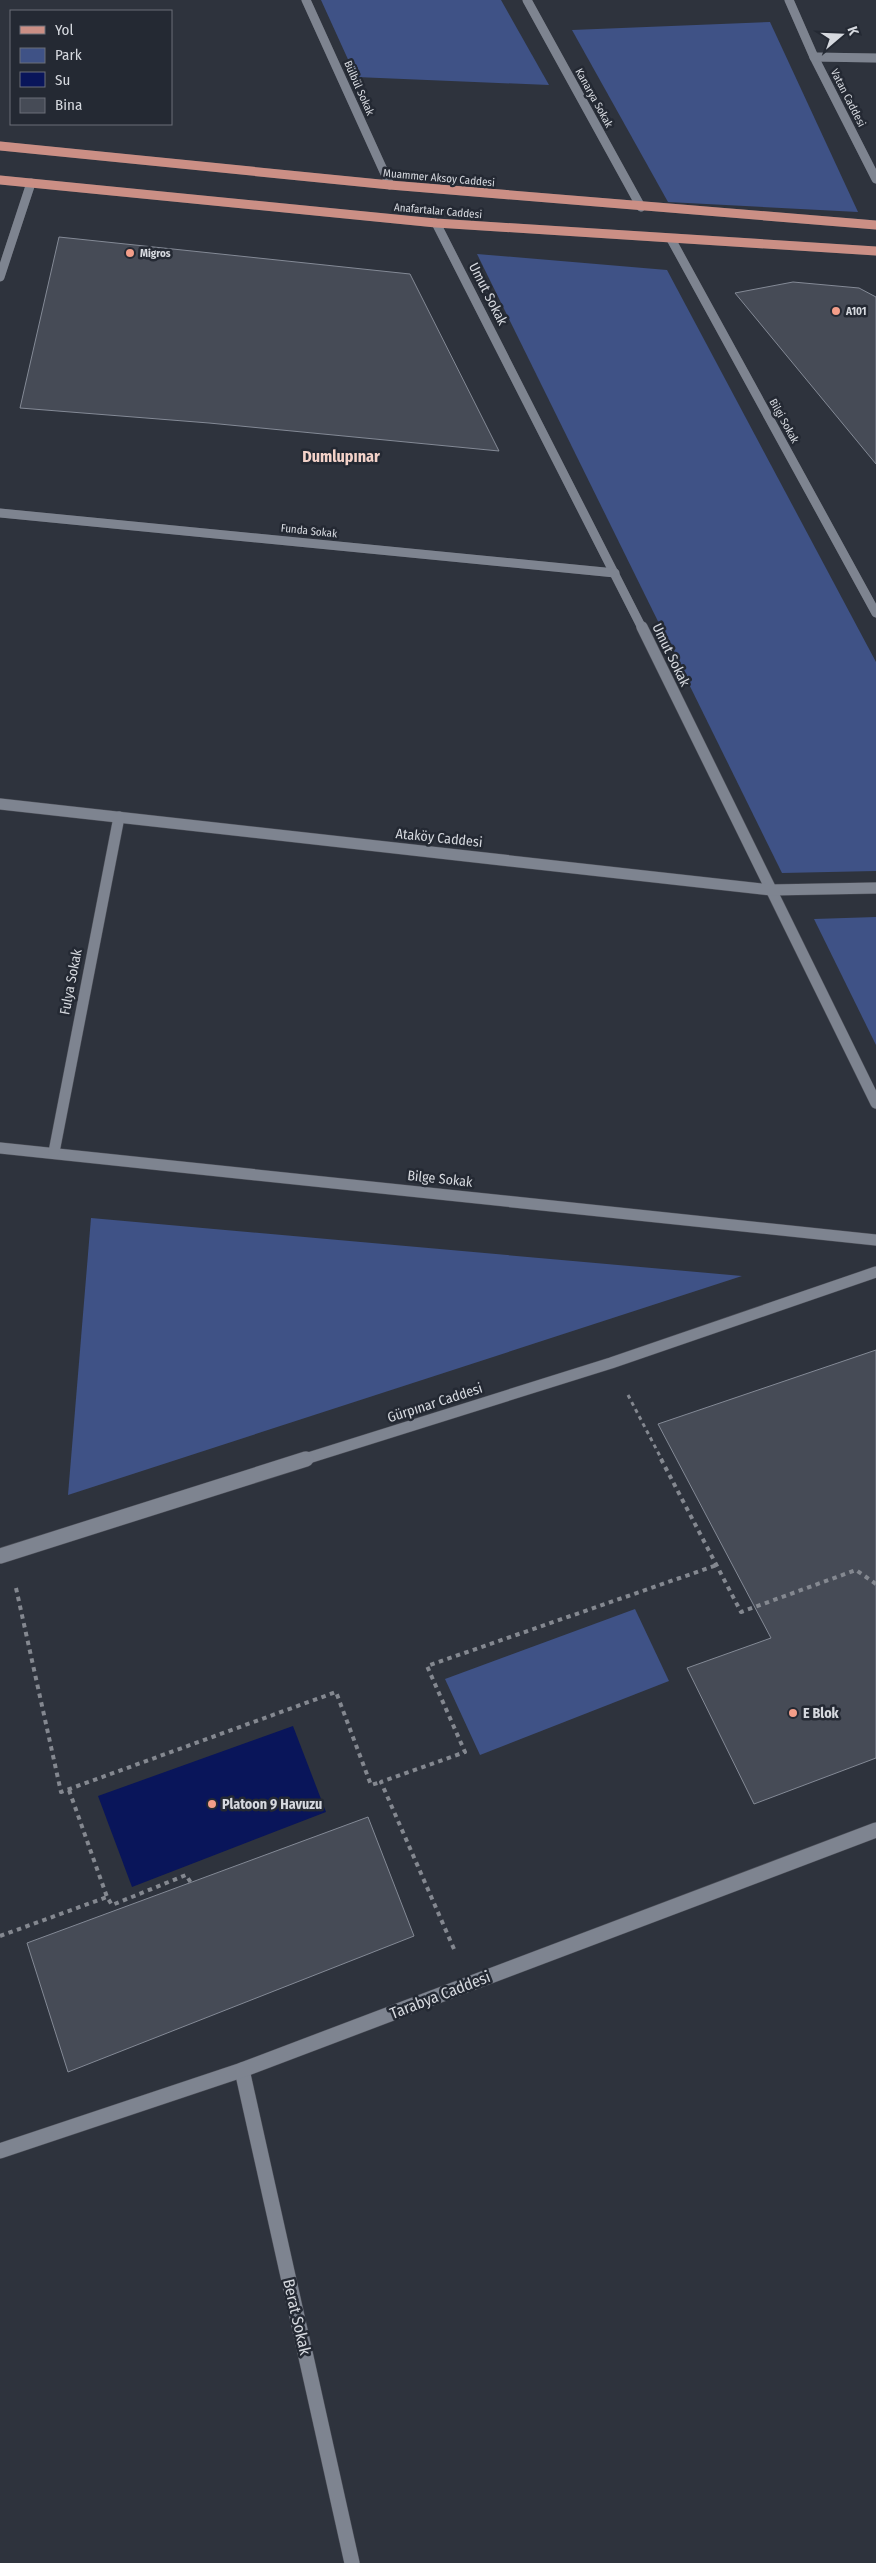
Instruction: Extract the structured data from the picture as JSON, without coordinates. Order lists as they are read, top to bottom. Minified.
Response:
{"streets":{"main road":["Muammer Aksoy Caddesi","Anafartalar Caddesi"],"street":["Bülbül Sokak","Kanarya Sokak","Vatan Caddesi","Umut Sokak","Bilgi Sokak","Funda Sokak","Ataköy Caddesi","Fulya Sokak","Bilge Sokak","Gürpınar Caddesi","Tarabya Caddesi","Berat Sokak"]},"crossings":[["Bülbül Sokak","Muammer Aksoy Caddesi"],["Kanarya Sokak","Muammer Aksoy Caddesi"],["Anafartalar Caddesi","Umut Sokak"],["Anafartalar Caddesi","Bilgi Sokak"],["Umut Sokak","Funda Sokak"],["Umut Sokak","Ataköy Caddesi"],["Ataköy Caddesi","Fulya Sokak"],["Fulya Sokak","Bilge Sokak"],["Tarabya Caddesi","Berat Sokak"]],"districts":["Dumlupınar"],"places":["Migros","A101","E Blok","Platoon 9 Havuzu"],"legend":["Yol","Park","Su","Bina"],"north":"right"}
